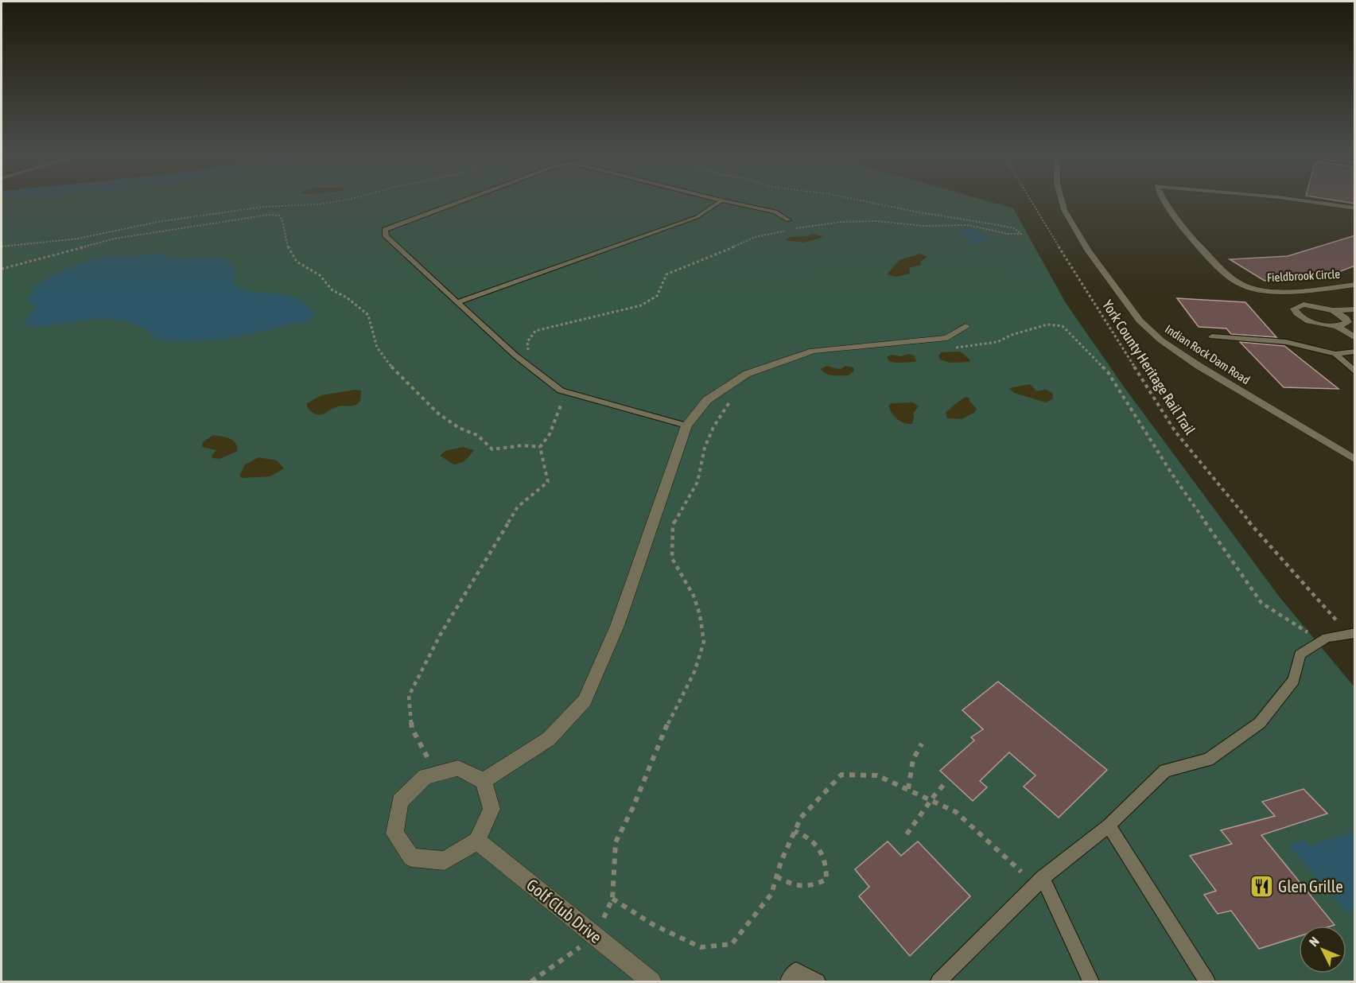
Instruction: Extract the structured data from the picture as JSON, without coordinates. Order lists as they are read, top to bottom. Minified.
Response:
{"streets":{"street":["Fieldbrook Circle","Indian Rock Dam Road","Golf Club Drive"],"path":["York County Heritage Rail Trail"]},"places":{"restaurant":["Glen Grille"]},"north":"top left"}
